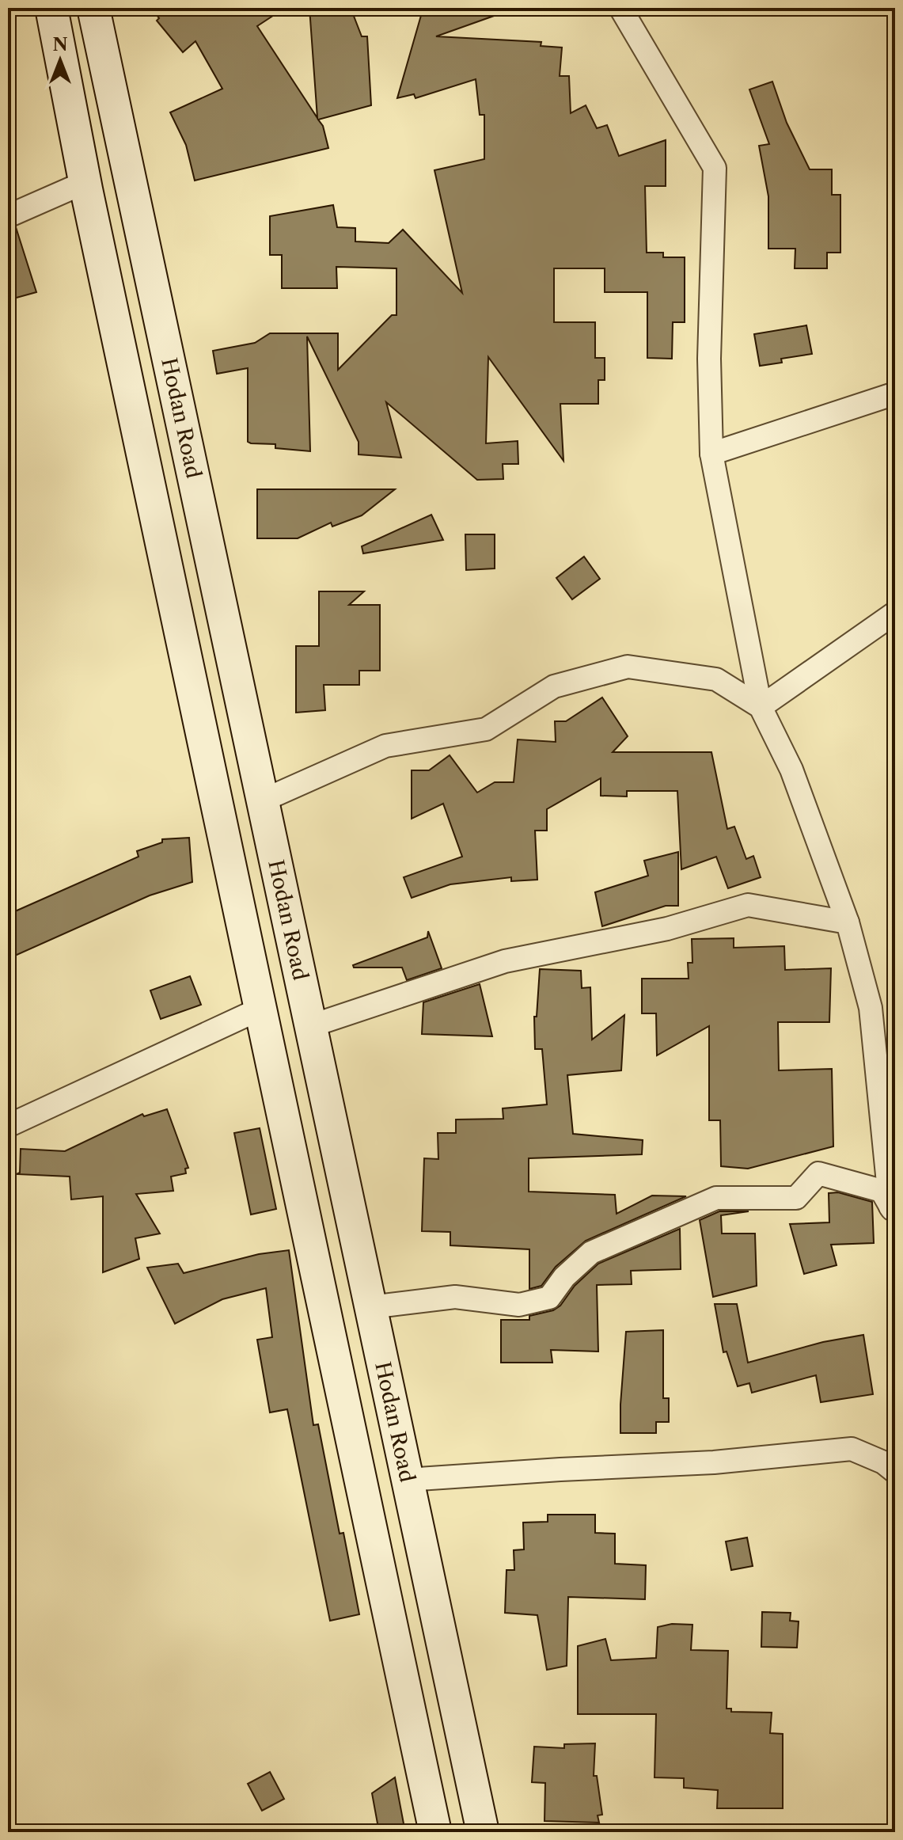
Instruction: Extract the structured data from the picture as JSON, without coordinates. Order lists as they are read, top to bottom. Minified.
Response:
{"streets":{"main road":["Hodan Road"]},"north":"top"}
